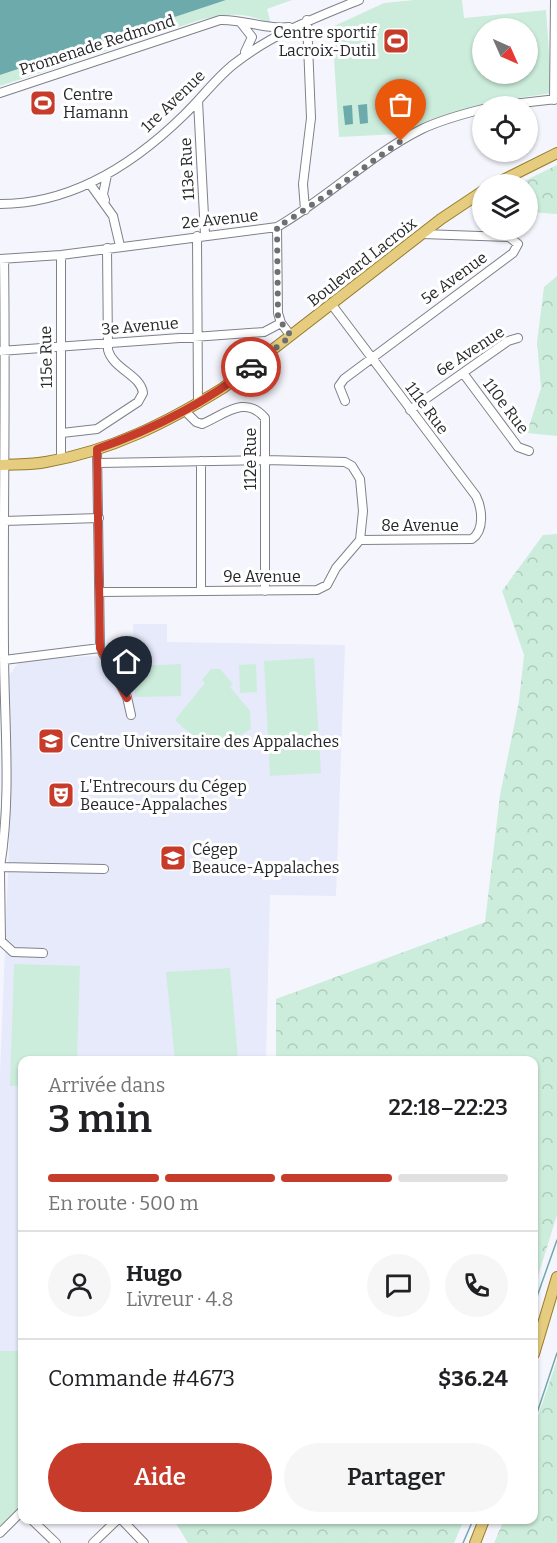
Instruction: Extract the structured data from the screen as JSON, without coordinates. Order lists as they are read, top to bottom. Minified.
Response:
{"streets":{"main road":["Boulevard Lacroix"],"street":["Promenade Redmond","1re Avenue","113e Rue","2e Avenue","5e Avenue","3e Avenue","6e Avenue","115e Rue","110e Rue","111e Rue","112e Rue","8e Avenue","9e Avenue"]},"crossings":[["Promenade Redmond","1re Avenue"],["1re Avenue","113e Rue"],["113e Rue","2e Avenue"],["113e Rue","Boulevard Lacroix"],["113e Rue","3e Avenue"],["2e Avenue","115e Rue"],["Boulevard Lacroix","5e Avenue"],["Boulevard Lacroix","115e Rue"],["Boulevard Lacroix","111e Rue"],["Boulevard Lacroix","112e Rue"],["5e Avenue","111e Rue"],["3e Avenue","115e Rue"],["6e Avenue","110e Rue"],["6e Avenue","111e Rue"],["111e Rue","8e Avenue"],["112e Rue","9e Avenue"],["8e Avenue","9e Avenue"]],"places":{"sports":["Centre sportif Lacroix-Dutil","Centre Hamann"],"school or university":["Centre Universitaire des Appalaches","Cégep Beauce-Appalaches"],"theatre":["L'Entrecours du Cégep Beauce-Appalaches"]},"north":"bottom right","page":{"heading":["3 min","Arrivée dans","22:18–22:23"],"panel":["Hugo","Livreur · 4.8","Commande #4673","$36.24"],"bar":"En route · 500 m","buttons":["Aide","Partager"]}}
